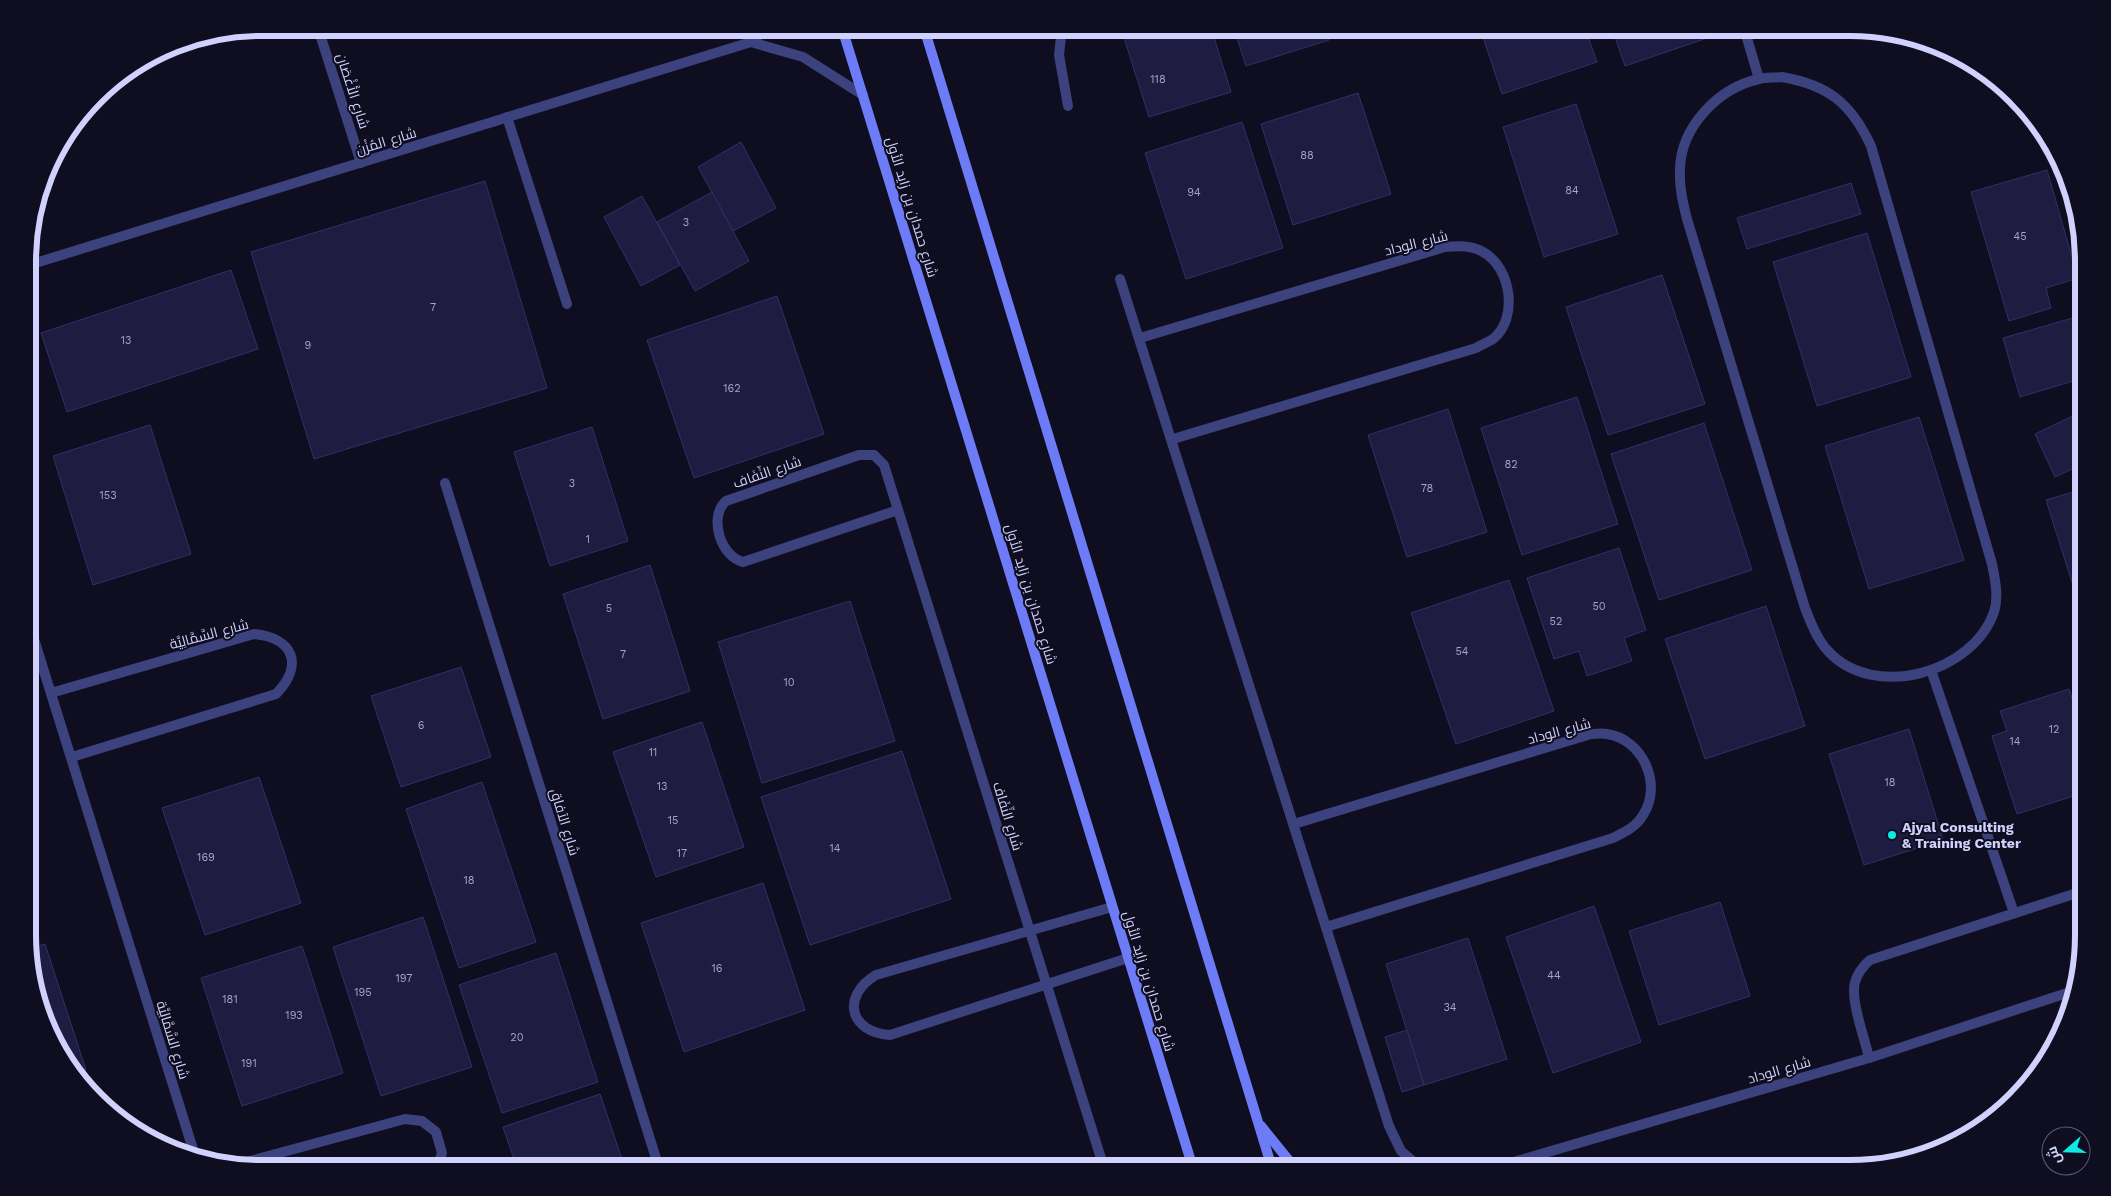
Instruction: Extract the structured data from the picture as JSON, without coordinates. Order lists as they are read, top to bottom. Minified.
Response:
{"streets":{"main road":["شارع حمدان بن زايد الأول"],"street":["شارع الأَغْصَان","شارع المُزْن","شارع الوداد","شارع النِّفَاف","شارع السَّمَّالِيَّة","شارع الآفاق"]},"crossings":[["شارع الأَغْصَان","شارع المُزْن"]],"places":["Ajyal Consulting & Training Center"],"house_numbers":["118","88","84","94","3","45","7","13","9","162","82","3","78","153","1","50","5","52","54","7","10","6","12","14","11","18","13","15","14","17","169","18","16","44","197","195","181","34","193","20","191"],"north":"left"}
